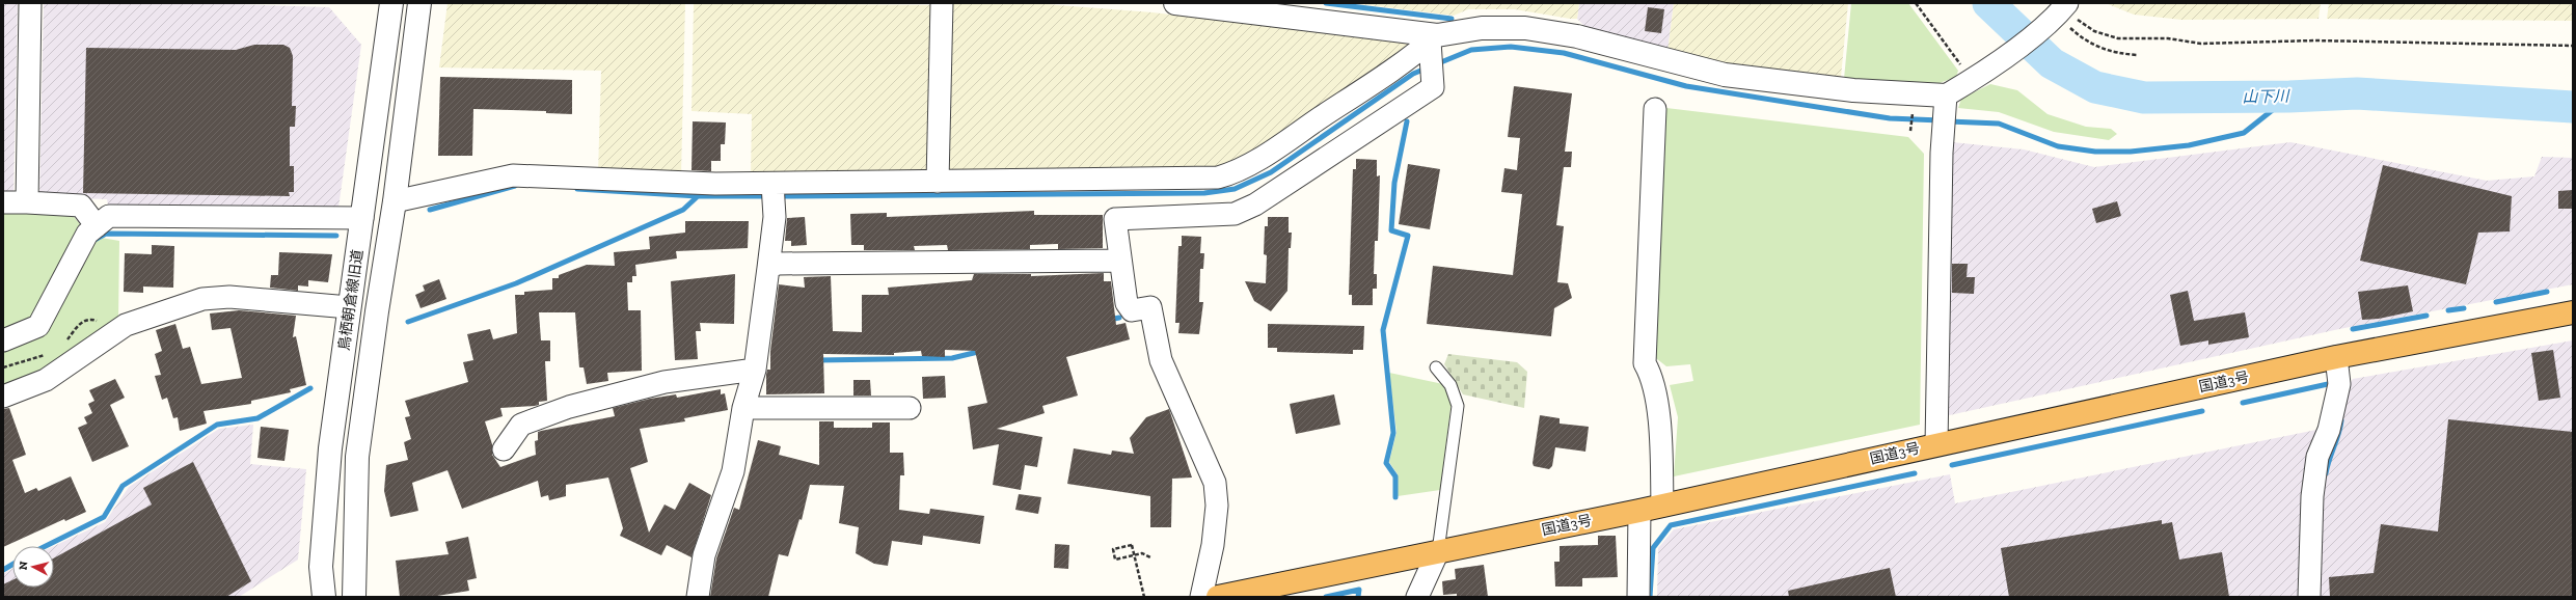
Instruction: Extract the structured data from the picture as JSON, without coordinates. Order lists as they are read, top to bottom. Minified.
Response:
{"streets":{"highway":["国道3号"],"street":["鳥栖朝倉線旧道"]},"water":["山下川"],"north":"left"}
